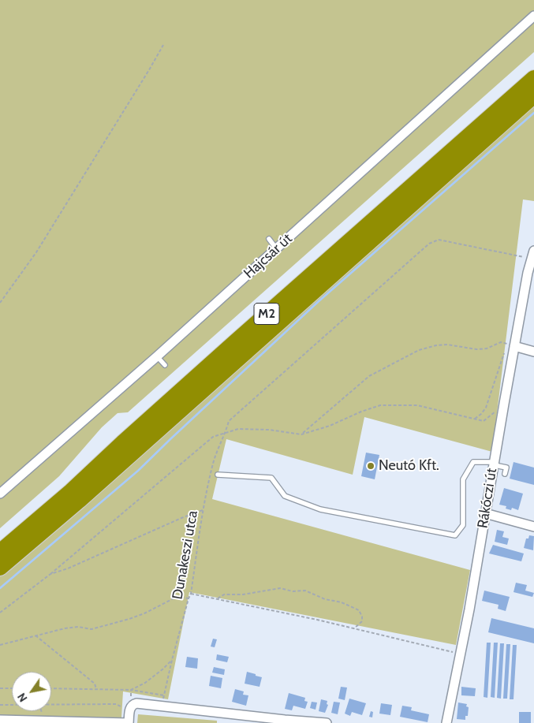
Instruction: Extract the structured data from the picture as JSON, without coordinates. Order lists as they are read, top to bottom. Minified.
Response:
{"streets":{"highway":["M2"],"street":["Hajcsár út","Rákóczi út"],"path":["Dunakeszi utca"]},"crossings":[["Rákóczi út","Dunakeszi utca"]],"places":["Neutó Kft."],"north":"bottom left"}
